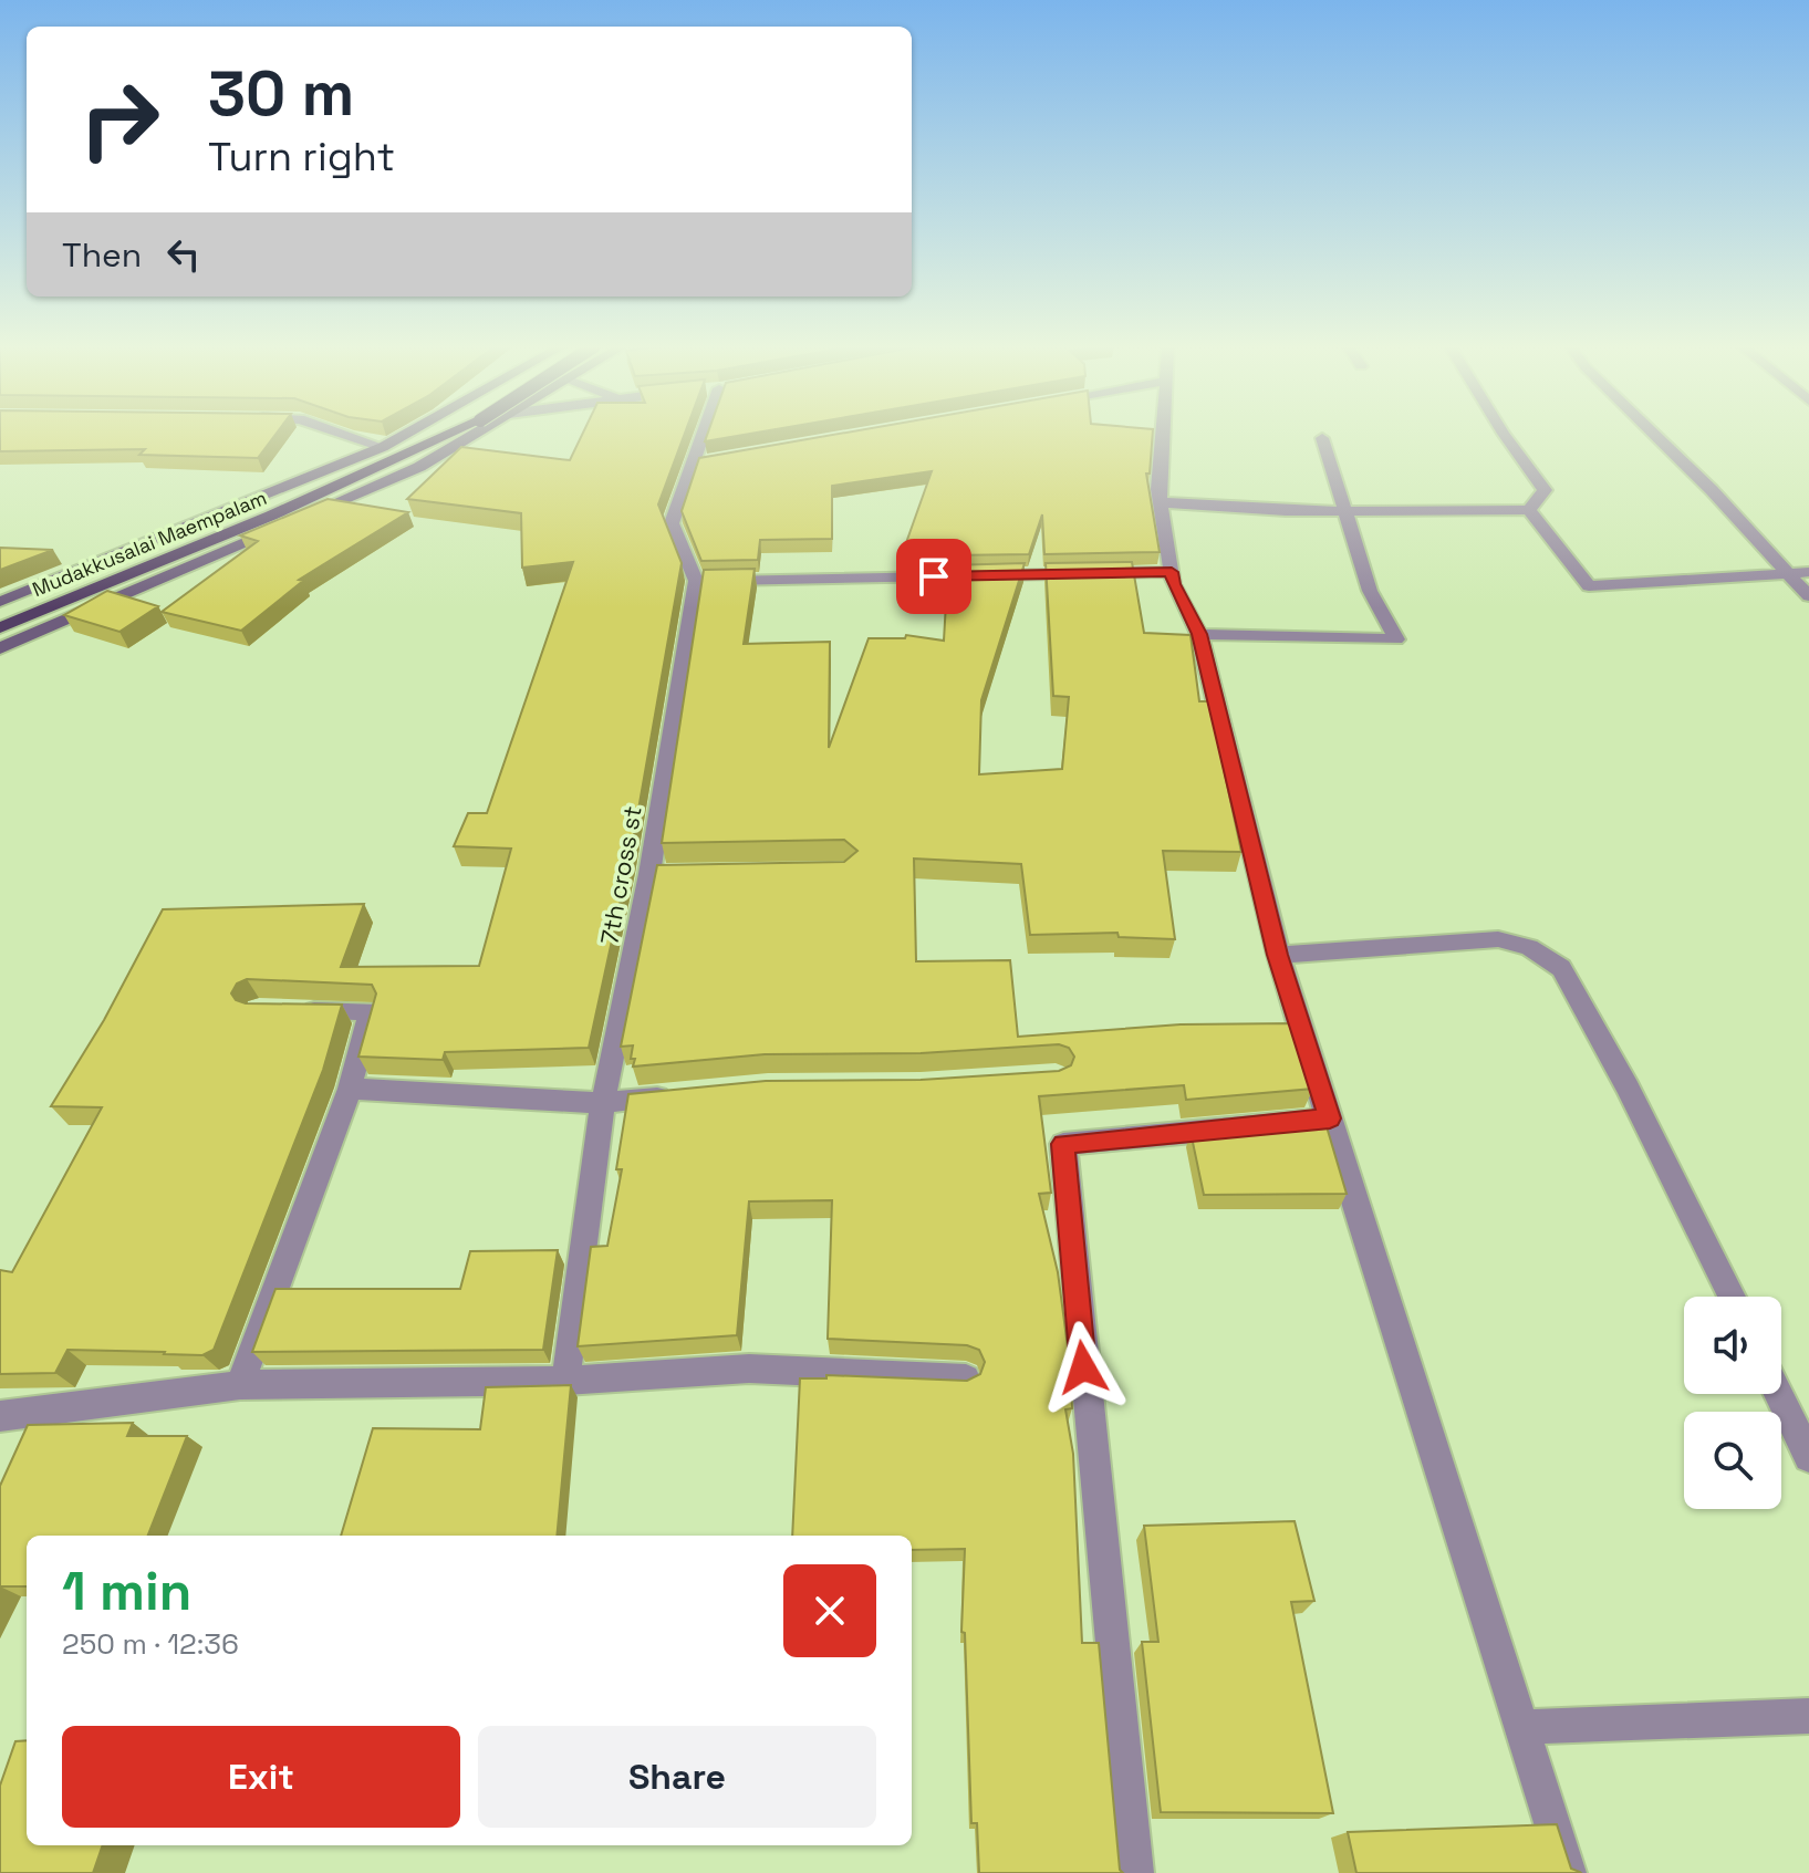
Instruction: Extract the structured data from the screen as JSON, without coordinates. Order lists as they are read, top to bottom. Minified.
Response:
{"streets":{"main road":["Mudakkusalai Maempalam"],"street":["7th cross st"]},"page":{"turn":["30 m","Turn right"],"then":"Then","heading":["1 min","250 m · 12:36"],"buttons":["Exit","Share"]}}
